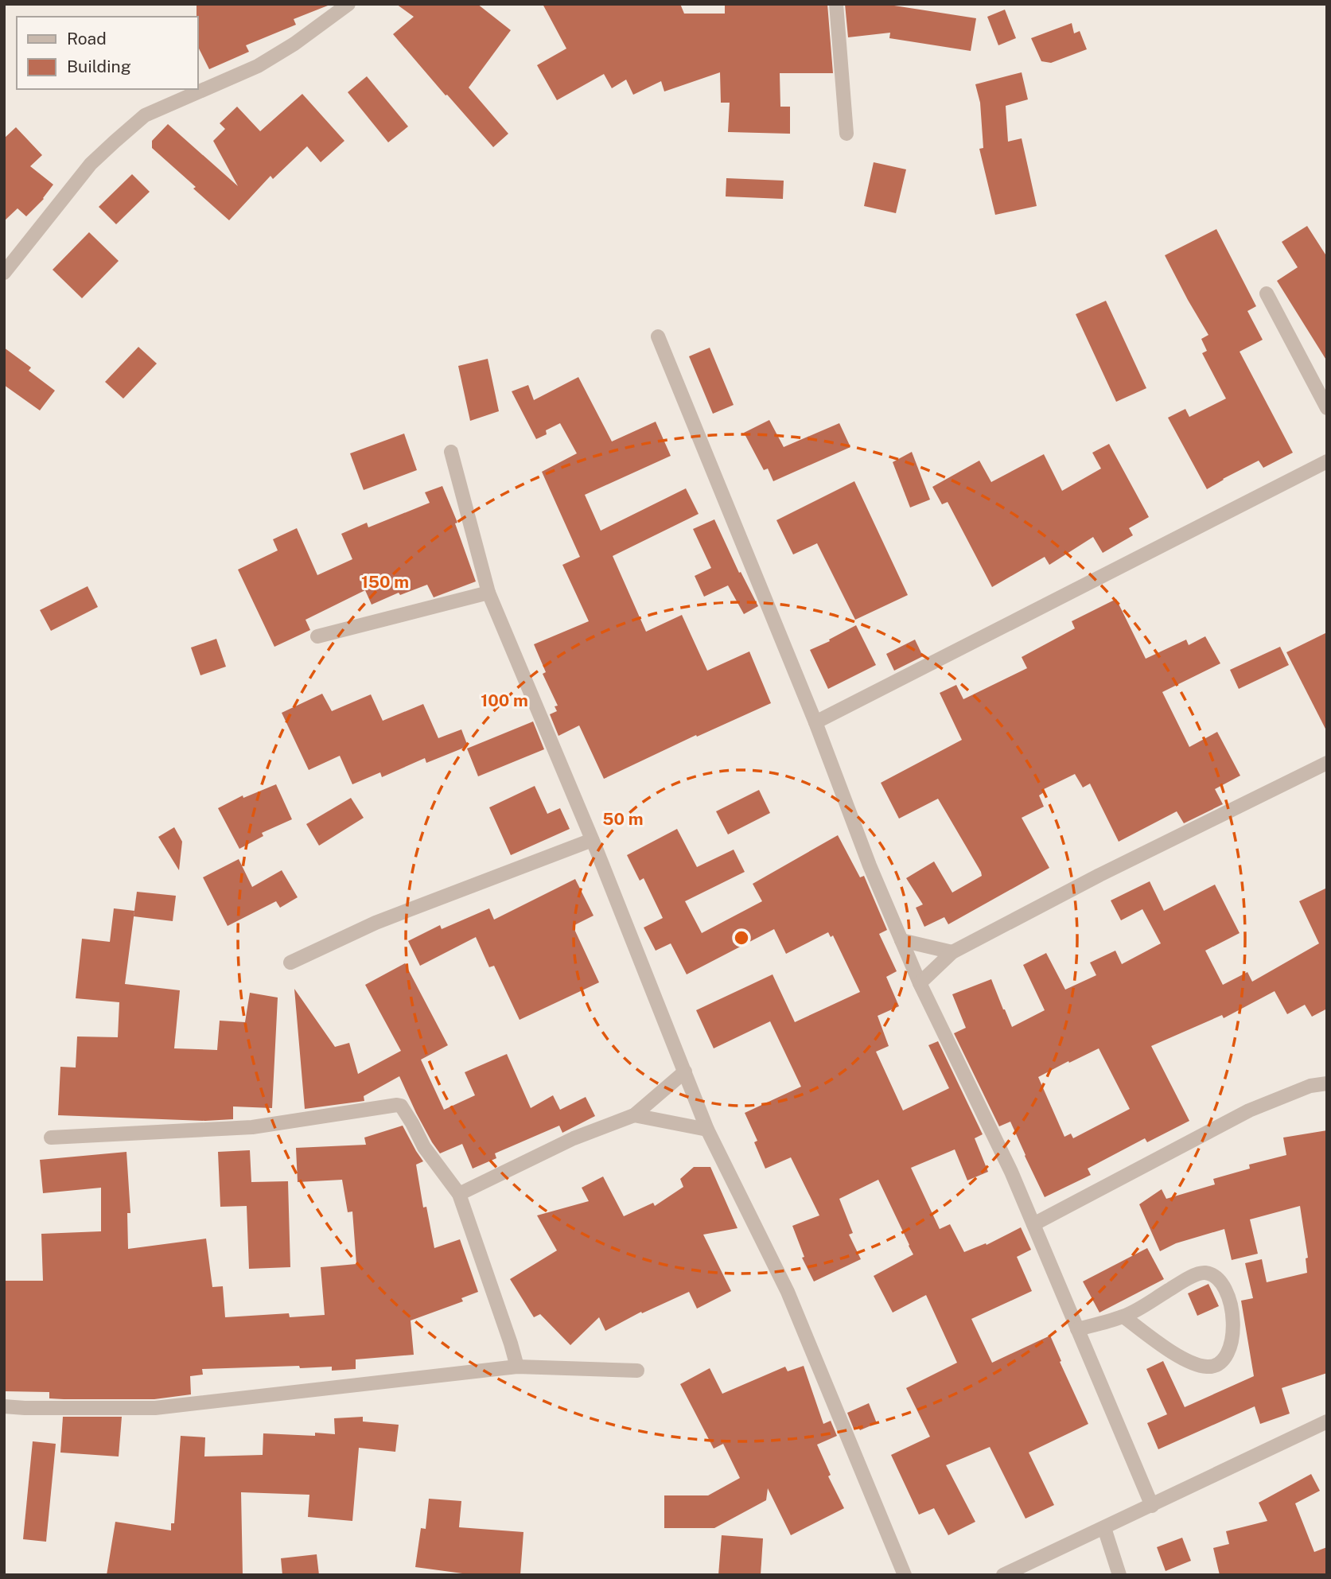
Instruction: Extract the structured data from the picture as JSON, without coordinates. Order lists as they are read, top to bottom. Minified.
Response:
{"legend":["Road","Building"],"rings":["150 m","100 m","50 m"]}
